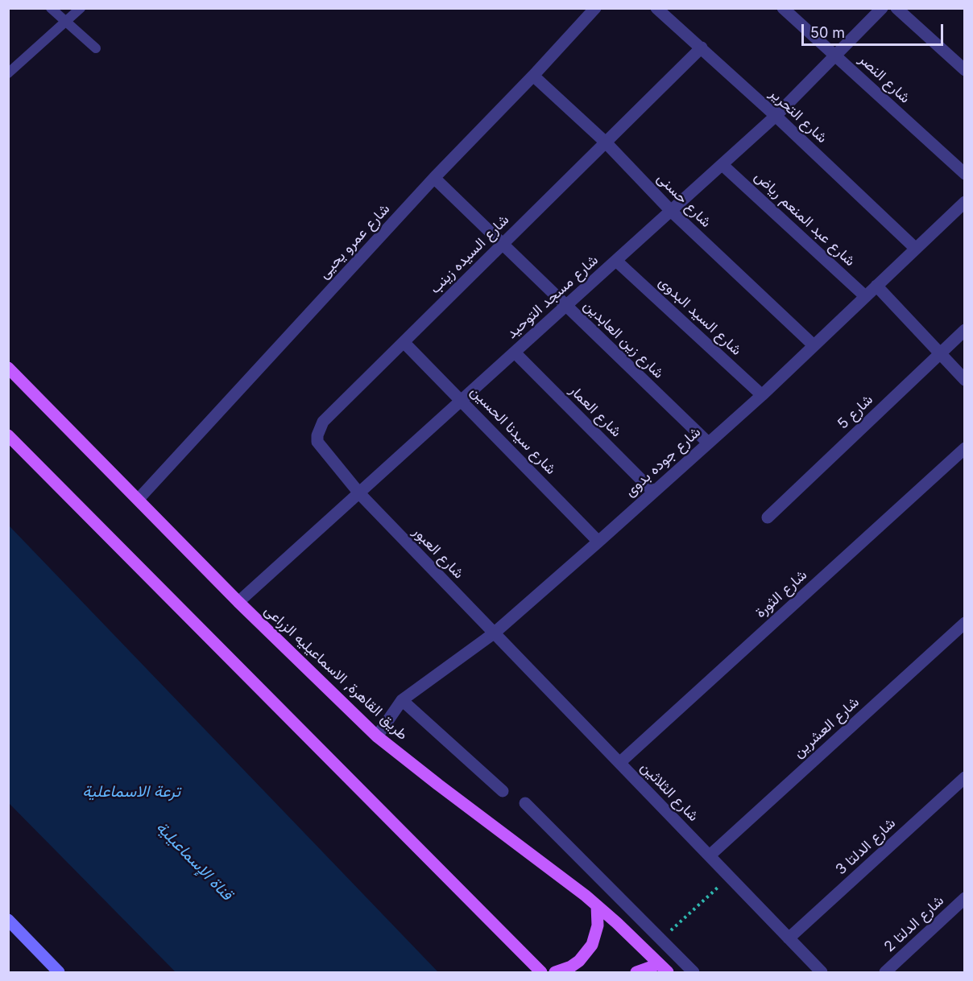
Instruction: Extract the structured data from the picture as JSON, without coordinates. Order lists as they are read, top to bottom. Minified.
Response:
{"streets":{"main road":["طريق القاهرة, الاسماعيليه الزراعى"],"street":["شارع النصر","شارع التحرير","شارع حسنى","شارع عبد المنعم رياض","شارع عمرو يحيى","شارع السيده زينب","شارع مسجد التوحيد","شارع السيد البدوى","شارع زين العابدين","شارع العمار","شارع 5","شارع سيدنا الحسين","شارع جوده بدوى","شارع العبور","شارع الثورة","شارع العشرين","شارع الثلاثين","شارع الدلتا 3","شارع الدلتا 2"]},"crossings":[["شارع النصر","شارع مسجد التوحيد"],["شارع التحرير","شارع السيده زينب"],["شارع التحرير","شارع مسجد التوحيد"],["شارع التحرير","شارع جوده بدوى"],["شارع حسنى","شارع عمرو يحيى"],["شارع حسنى","شارع السيده زينب"],["شارع حسنى","شارع مسجد التوحيد"],["شارع حسنى","شارع جوده بدوى"],["شارع عبد المنعم رياض","شارع مسجد التوحيد"],["شارع عبد المنعم رياض","شارع جوده بدوى"],["شارع عمرو يحيى","شارع زين العابدين"],["شارع عمرو يحيى","طريق القاهرة, الاسماعيليه الزراعى"],["شارع السيده زينب","شارع مسجد التوحيد"],["شارع السيده زينب","شارع زين العابدين"],["شارع السيده زينب","شارع سيدنا الحسين"],["شارع السيده زينب","شارع العبور"],["شارع مسجد التوحيد","شارع السيد البدوى"],["شارع مسجد التوحيد","شارع زين العابدين"],["شارع مسجد التوحيد","شارع العمار"],["شارع مسجد التوحيد","شارع سيدنا الحسين"],["شارع مسجد التوحيد","شارع العبور"],["شارع مسجد التوحيد","طريق القاهرة, الاسماعيليه الزراعى"],["شارع السيد البدوى","شارع جوده بدوى"],["شارع زين العابدين","شارع جوده بدوى"],["شارع العمار","شارع جوده بدوى"],["شارع سيدنا الحسين","شارع جوده بدوى"],["شارع جوده بدوى","شارع العبور"],["شارع جوده بدوى","طريق القاهرة, الاسماعيليه الزراعى"],["شارع جوده بدوى","شارع الثلاثين"],["شارع العبور","شارع الثلاثين"],["شارع الثورة","شارع الثلاثين"],["شارع العشرين","شارع الثلاثين"],["شارع الثلاثين","شارع الدلتا 3"]],"water":["ترعة الاسماعلية","قناة الإسماعيلية"],"scale_bar":"50 m"}
